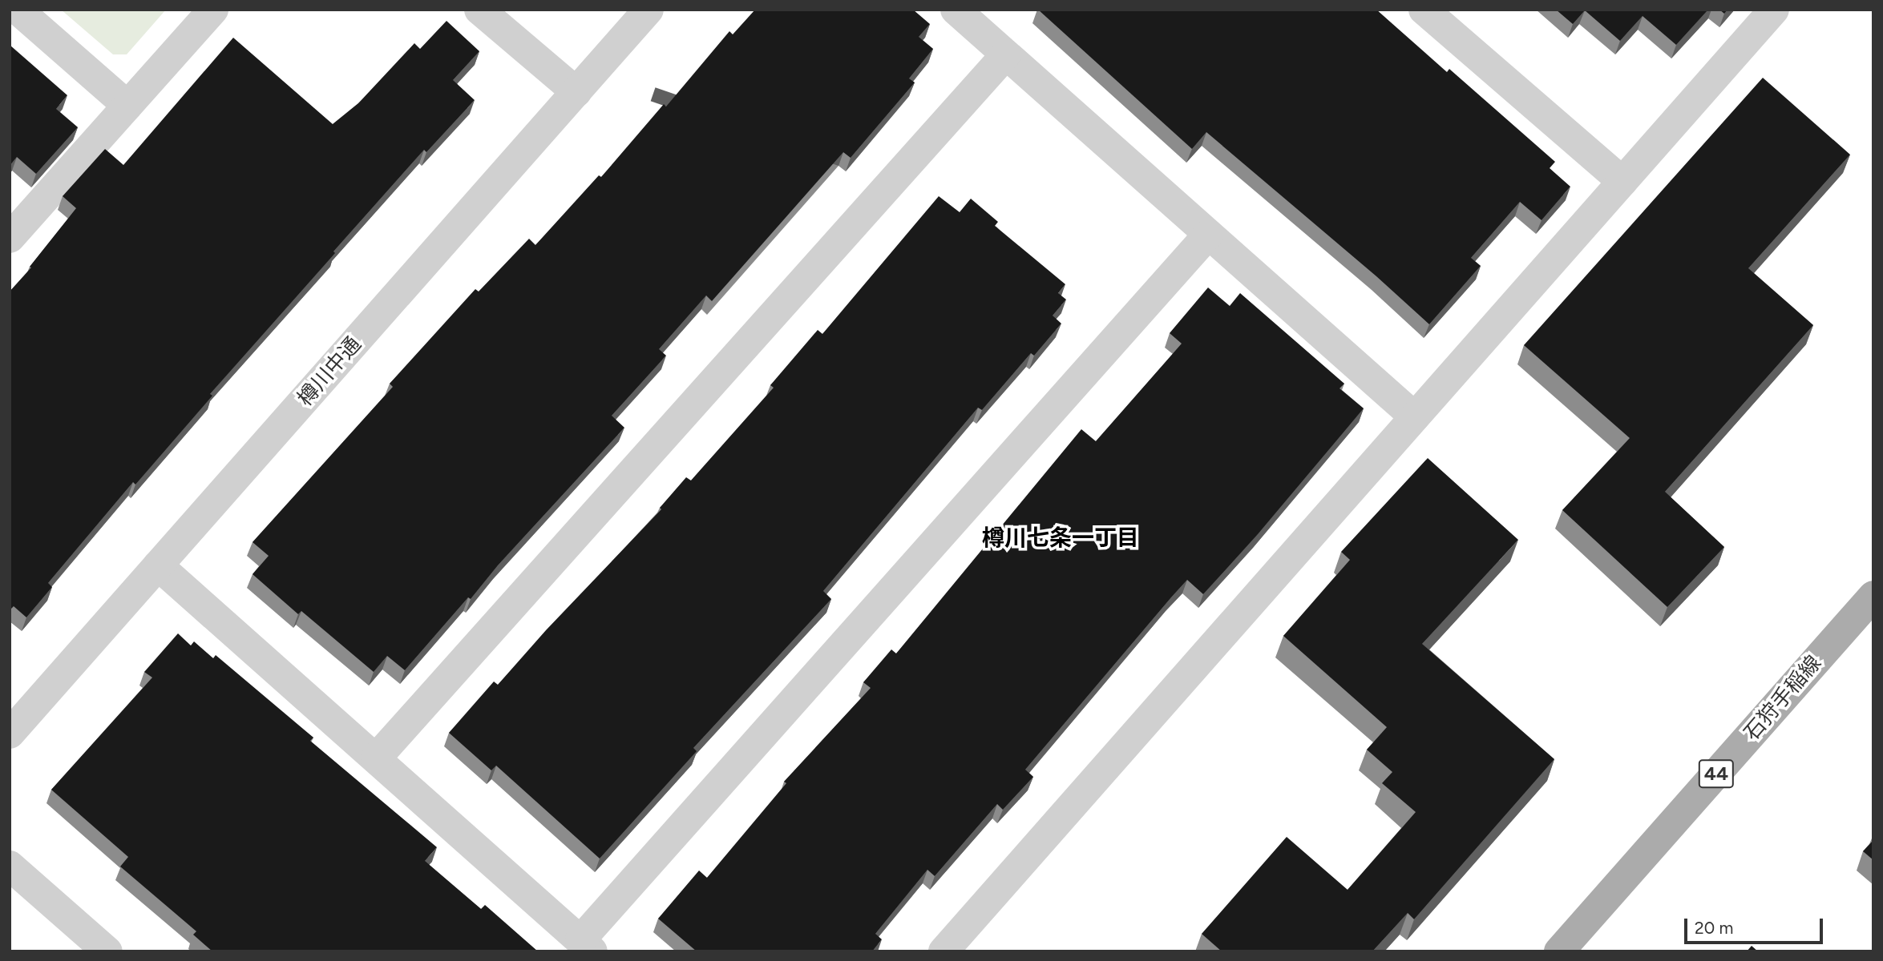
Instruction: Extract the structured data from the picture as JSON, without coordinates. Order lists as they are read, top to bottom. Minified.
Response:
{"streets":{"main road":["石狩手稲線","44"],"street":["樽川中通"]},"districts":["樽川七条一丁目"],"scale_bar":"20 m"}
